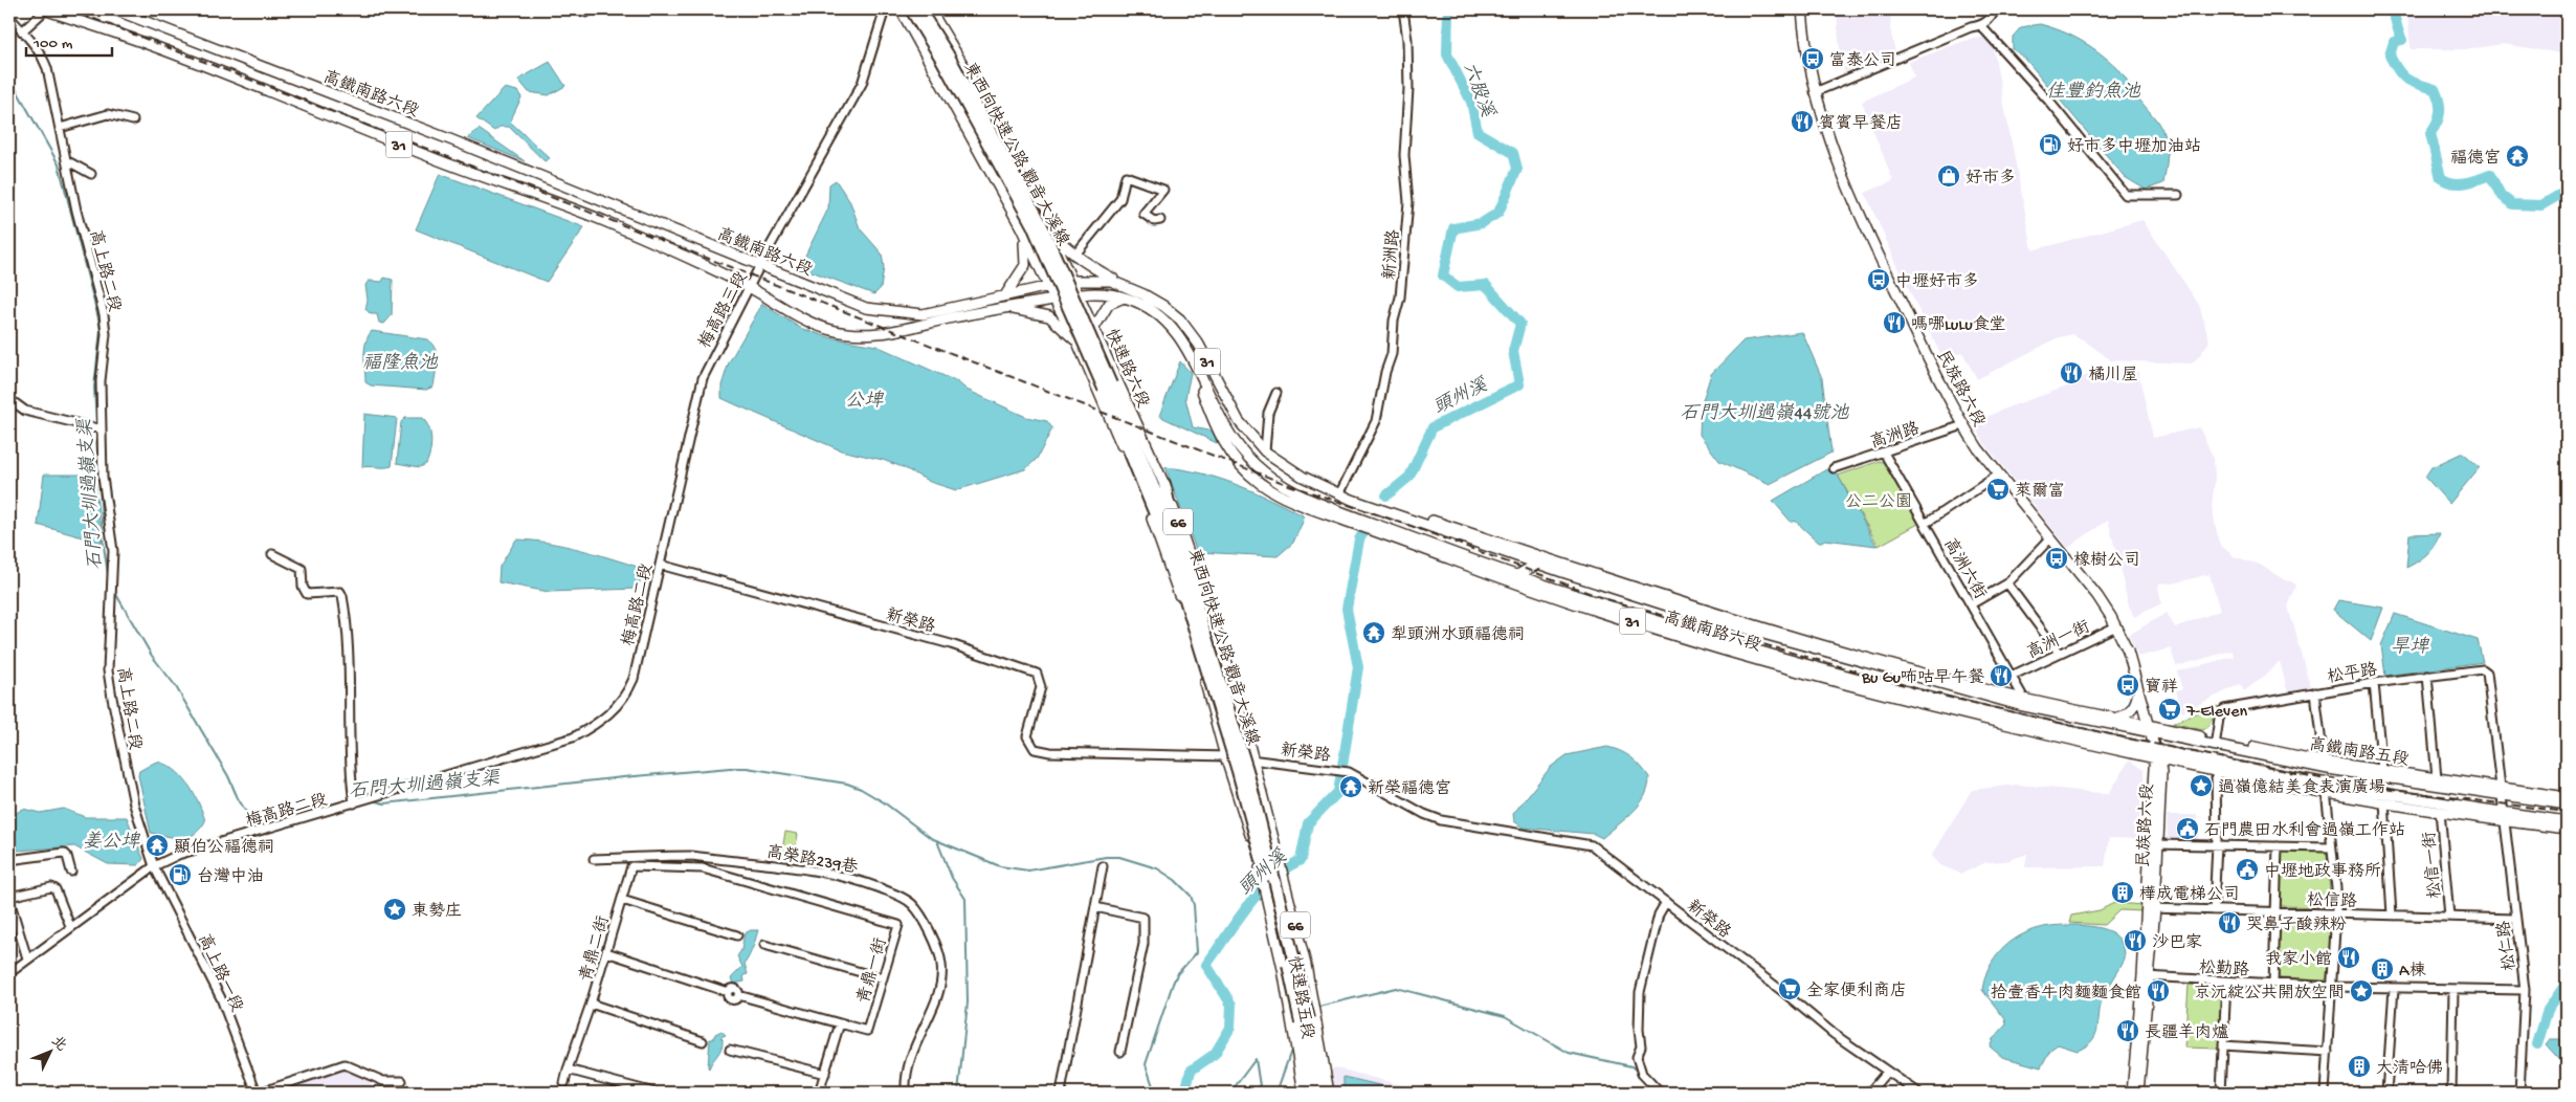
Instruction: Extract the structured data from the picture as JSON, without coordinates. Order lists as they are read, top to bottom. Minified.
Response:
{"streets":{"highway":["東西向快速公路 觀音大溪線","66"],"main road":["高鐵南路六段","31","快速路六段","民族路六段","高鐵南路五段","快速路五段"],"street":["新洲路","高上路二段","梅高路三段","高洲路","高洲六街","梅高路二段","新榮路","高洲一街","松平路","高榮路239巷","松信一街","松信路","松仁路","青鼎二街","松勤路","青鼎一街","高上路一段"]},"crossings":[["高鐵南路六段","31"],["高鐵南路六段","新洲路"],["高鐵南路六段","梅高路三段"],["高鐵南路六段","快速路六段"],["高鐵南路六段","民族路六段"],["高鐵南路六段","66"],["高鐵南路六段","高洲六街"],["高鐵南路六段","高鐵南路五段"],["31","快速路六段"],["31","民族路六段"],["31","松信一街"],["31","松仁路"],["高上路二段","梅高路二段"],["高上路二段","高上路一段"],["梅高路三段","梅高路二段"],["快速路六段","新榮路"],["快速路六段","快速路五段"],["民族路六段","高洲路"],["民族路六段","高洲一街"],["民族路六段","高鐵南路五段"],["民族路六段","松信路"],["民族路六段","松勤路"],["高洲路","高洲六街"],["66","新榮路"],["66","快速路五段"],["高洲六街","高洲一街"],["梅高路二段","新榮路"],["梅高路二段","高上路一段"],["新榮路","快速路五段"],["松平路","高鐵南路五段"],["松平路","松仁路"],["高鐵南路五段","松仁路"],["松信一街","松信路"],["松信路","松仁路"],["松仁路","松勤路"],["青鼎二街","青鼎一街"]],"water":["六股溪","佳豐釣魚池","福隆魚池","頭州溪","公埤","石門大圳過嶺44號池","石門大圳過嶺支渠","旱埤","姜公埤"],"parks":["公二公園"],"places":{"bus stop":["富泰公司","中壢好市多","橡樹公司","寶祥"],"restaurant":["賓賓早餐店","嗎哪LuLu食堂","橘川屋","Bu Gu咘咕早午餐","哭鼻子酸辣粉","沙巴家","我家小館","拾壹香牛肉麵麵食館","長疆羊肉爐"],"fuel station":["好市多中壢加油站","台灣中油"],"temple":["福德宮","犁頭洲水頭福德祠","新榮福德宮","顯伯公福德祠"],"shop":["好市多"],"supermarket":["萊爾富","7-Eleven","全家便利商店"],"place":["過嶺億結美食表演廣場","東勢庄","京沅綻公共開放空間"],"public building":["石門農田水利會過嶺工作站","中壢地政事務所"],"building":["樺成電梯公司","A棟","大清哈佛"]},"scale_bar":"100 m","north":"top right"}
